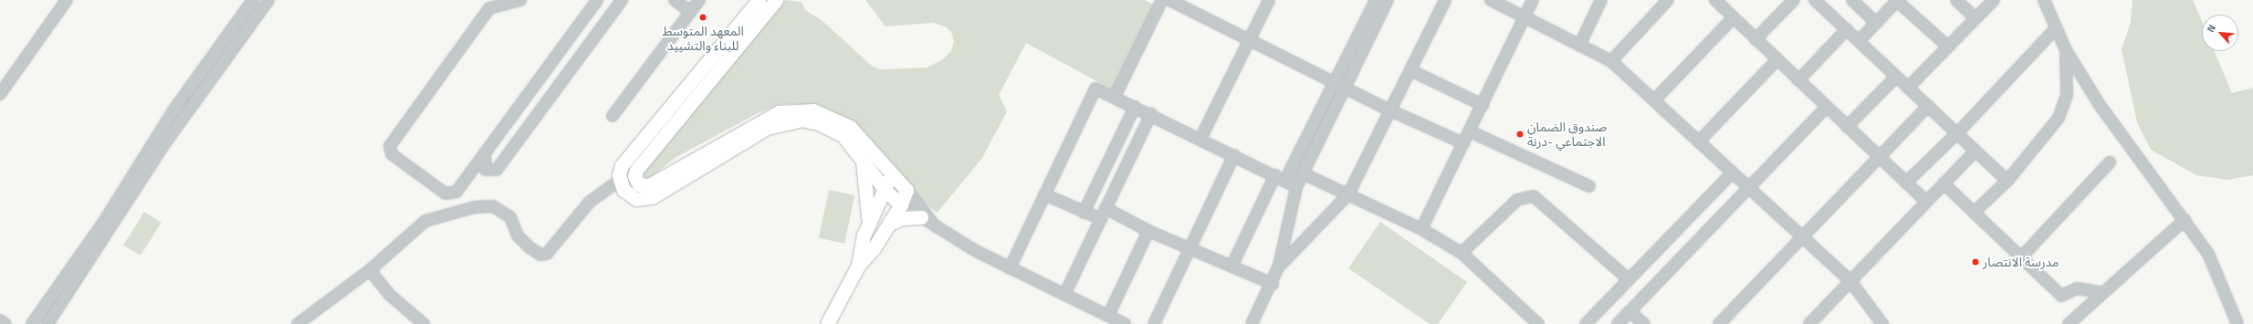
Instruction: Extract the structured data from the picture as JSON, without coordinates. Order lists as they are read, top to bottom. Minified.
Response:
{"places":["المعهد المتوسط للبناء والتشييد","صندوق الضمان الاجتماعي -درنة","مدرسة الانتصار"],"north":"top left"}
